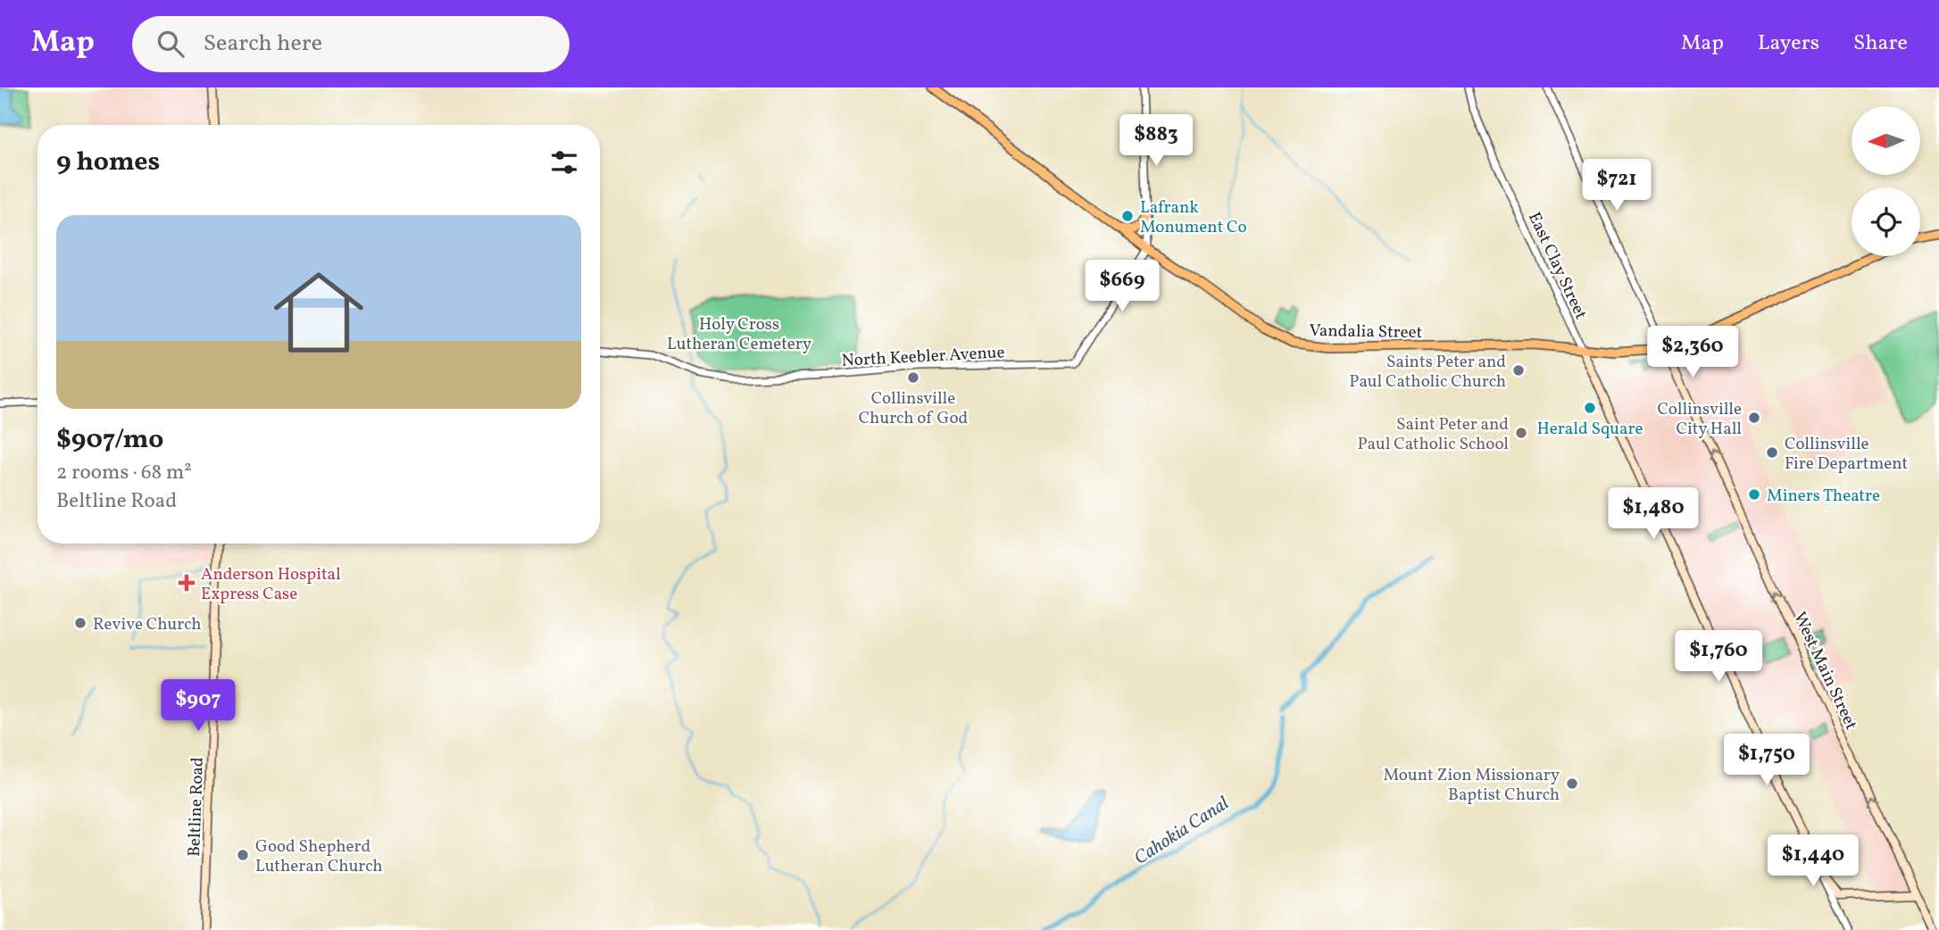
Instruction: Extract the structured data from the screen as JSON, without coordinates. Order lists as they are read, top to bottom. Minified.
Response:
{"streets":{"main road":["East Clay Street","Vandalia Street","West Main Street","Beltline Road"],"street":["North Keebler Avenue"]},"crossings":[["East Clay Street","Vandalia Street"],["Vandalia Street","North Keebler Avenue"],["Vandalia Street","West Main Street"]],"one_way":["West Main Street"],"water":["Cahokia Canal"],"parks":["Holy Cross Lutheran Cemetery"],"places":{"other":["Lafrank Monument Co","Saints Peter and Paul Catholic Church","Collinsville Church of God","Herald Square","Collinsville City Hall","Saint Peter and Paul Catholic School","Collinsville Fire Department","Miners Theatre","Revive Church","Mount Zion Missionary Baptist Church","Good Shepherd Lutheran Church"],"health":["Anderson Hospital Express Case"]},"north":"left","page":{"header":"Map","search":"Search here","nav":["Map","Layers","Share"],"price":["$883","$721","$669","$2,360","$1,480","$1,760","$907","$1,750","$1,440"],"heading":"9 homes","list":[{"name":"$907/mo","note":"2 rooms · 68 m² · Beltline Road"}]}}
